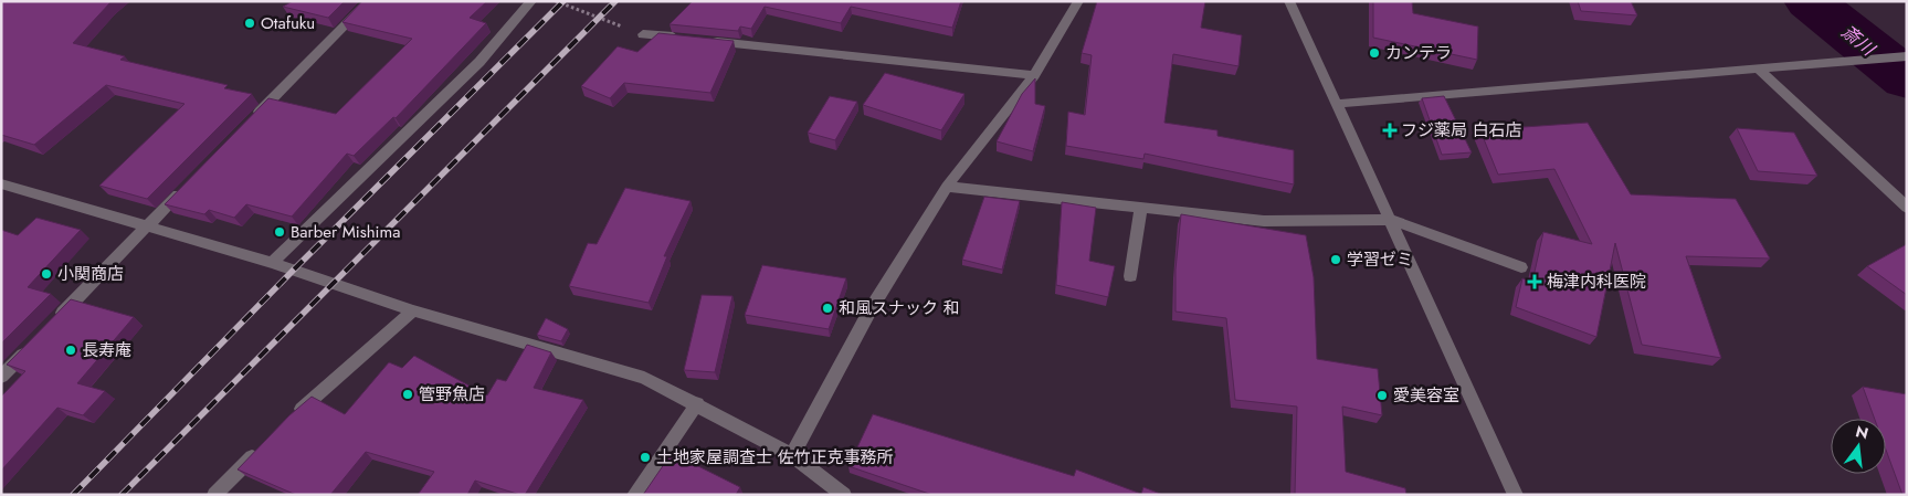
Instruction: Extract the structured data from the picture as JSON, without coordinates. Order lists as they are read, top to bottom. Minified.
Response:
{"water":["斎川"],"places":{"other":["Otafuku","カンテラ","Barber Mishima","学習ゼミ","小関商店","和風スナック 和","長寿庵","管野魚店","愛美容室","土地家屋調査士 佐竹正克事務所"],"health":["フジ薬局 白石店","梅津内科医院"]},"north":"top"}
